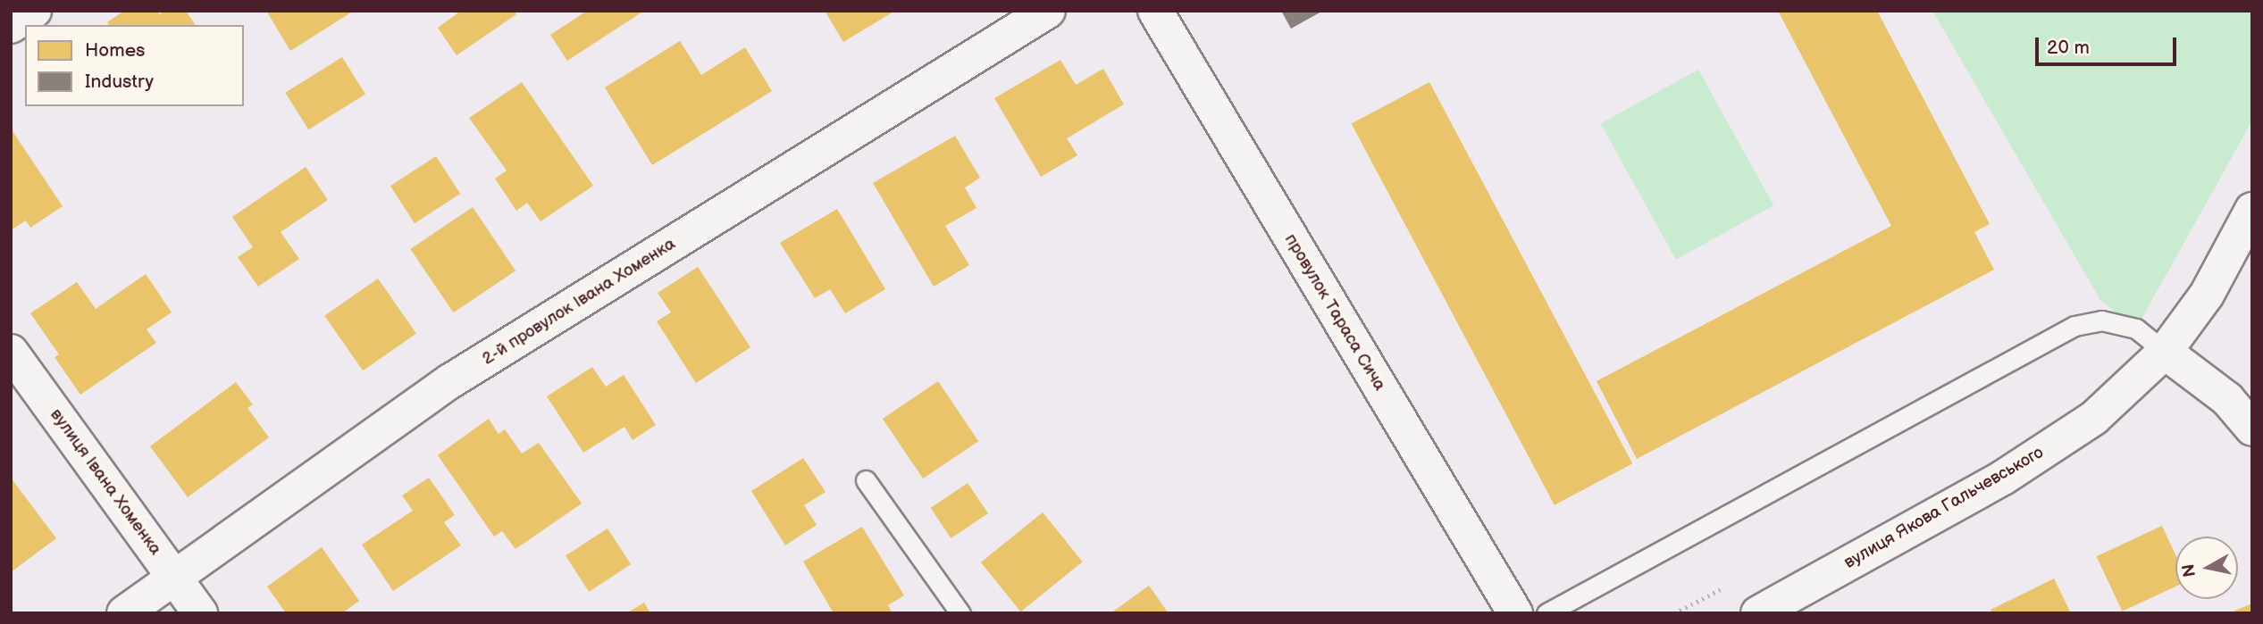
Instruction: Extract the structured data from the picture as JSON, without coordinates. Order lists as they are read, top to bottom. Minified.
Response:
{"streets":{"street":["2-й провулок Івана Хоменка","провулок Тараса Сича","вулиця Івана Хоменка","вулиця Якова Гальчевського"]},"crossings":[["2-й провулок Івана Хоменка","вулиця Івана Хоменка"]],"legend":["Homes","Industry"],"scale_bar":"20 m","north":"left"}
